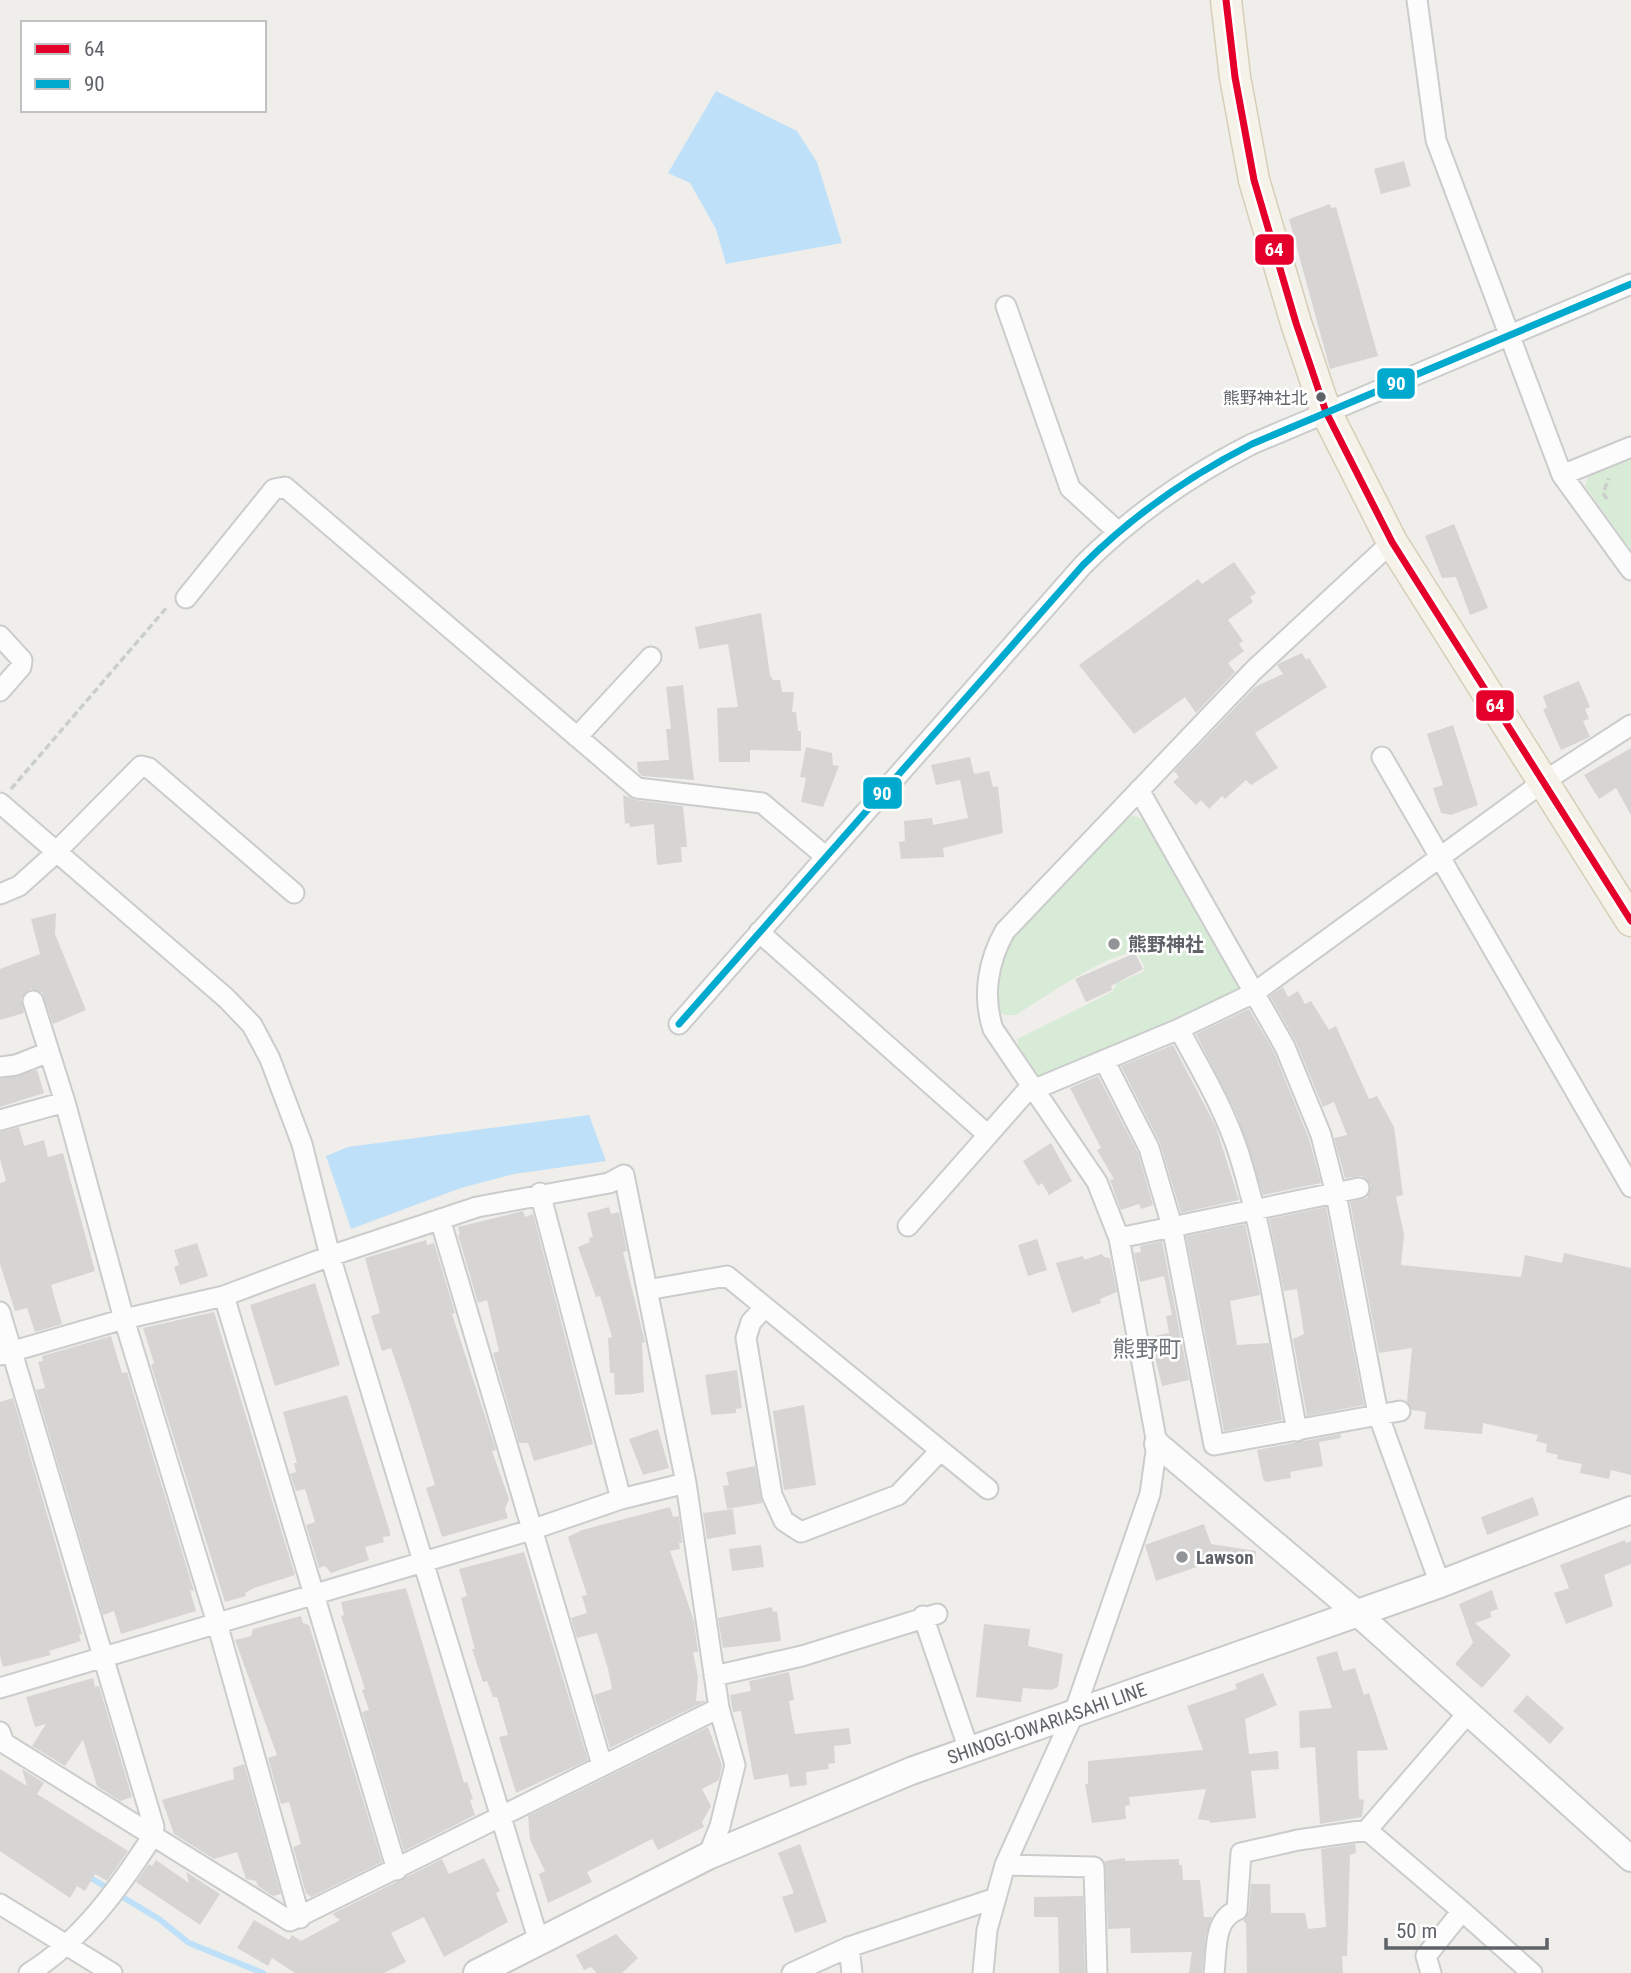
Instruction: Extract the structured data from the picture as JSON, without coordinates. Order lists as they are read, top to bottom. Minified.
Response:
{"streets":{"main road":["SHINOGI-OWARIASAHI LINE"]},"districts":["熊野町"],"places":["熊野神社北","熊野神社","Lawson"],"lines":["transit line 64","transit line 90"],"legend":["64","90"],"scale_bar":"50 m"}
